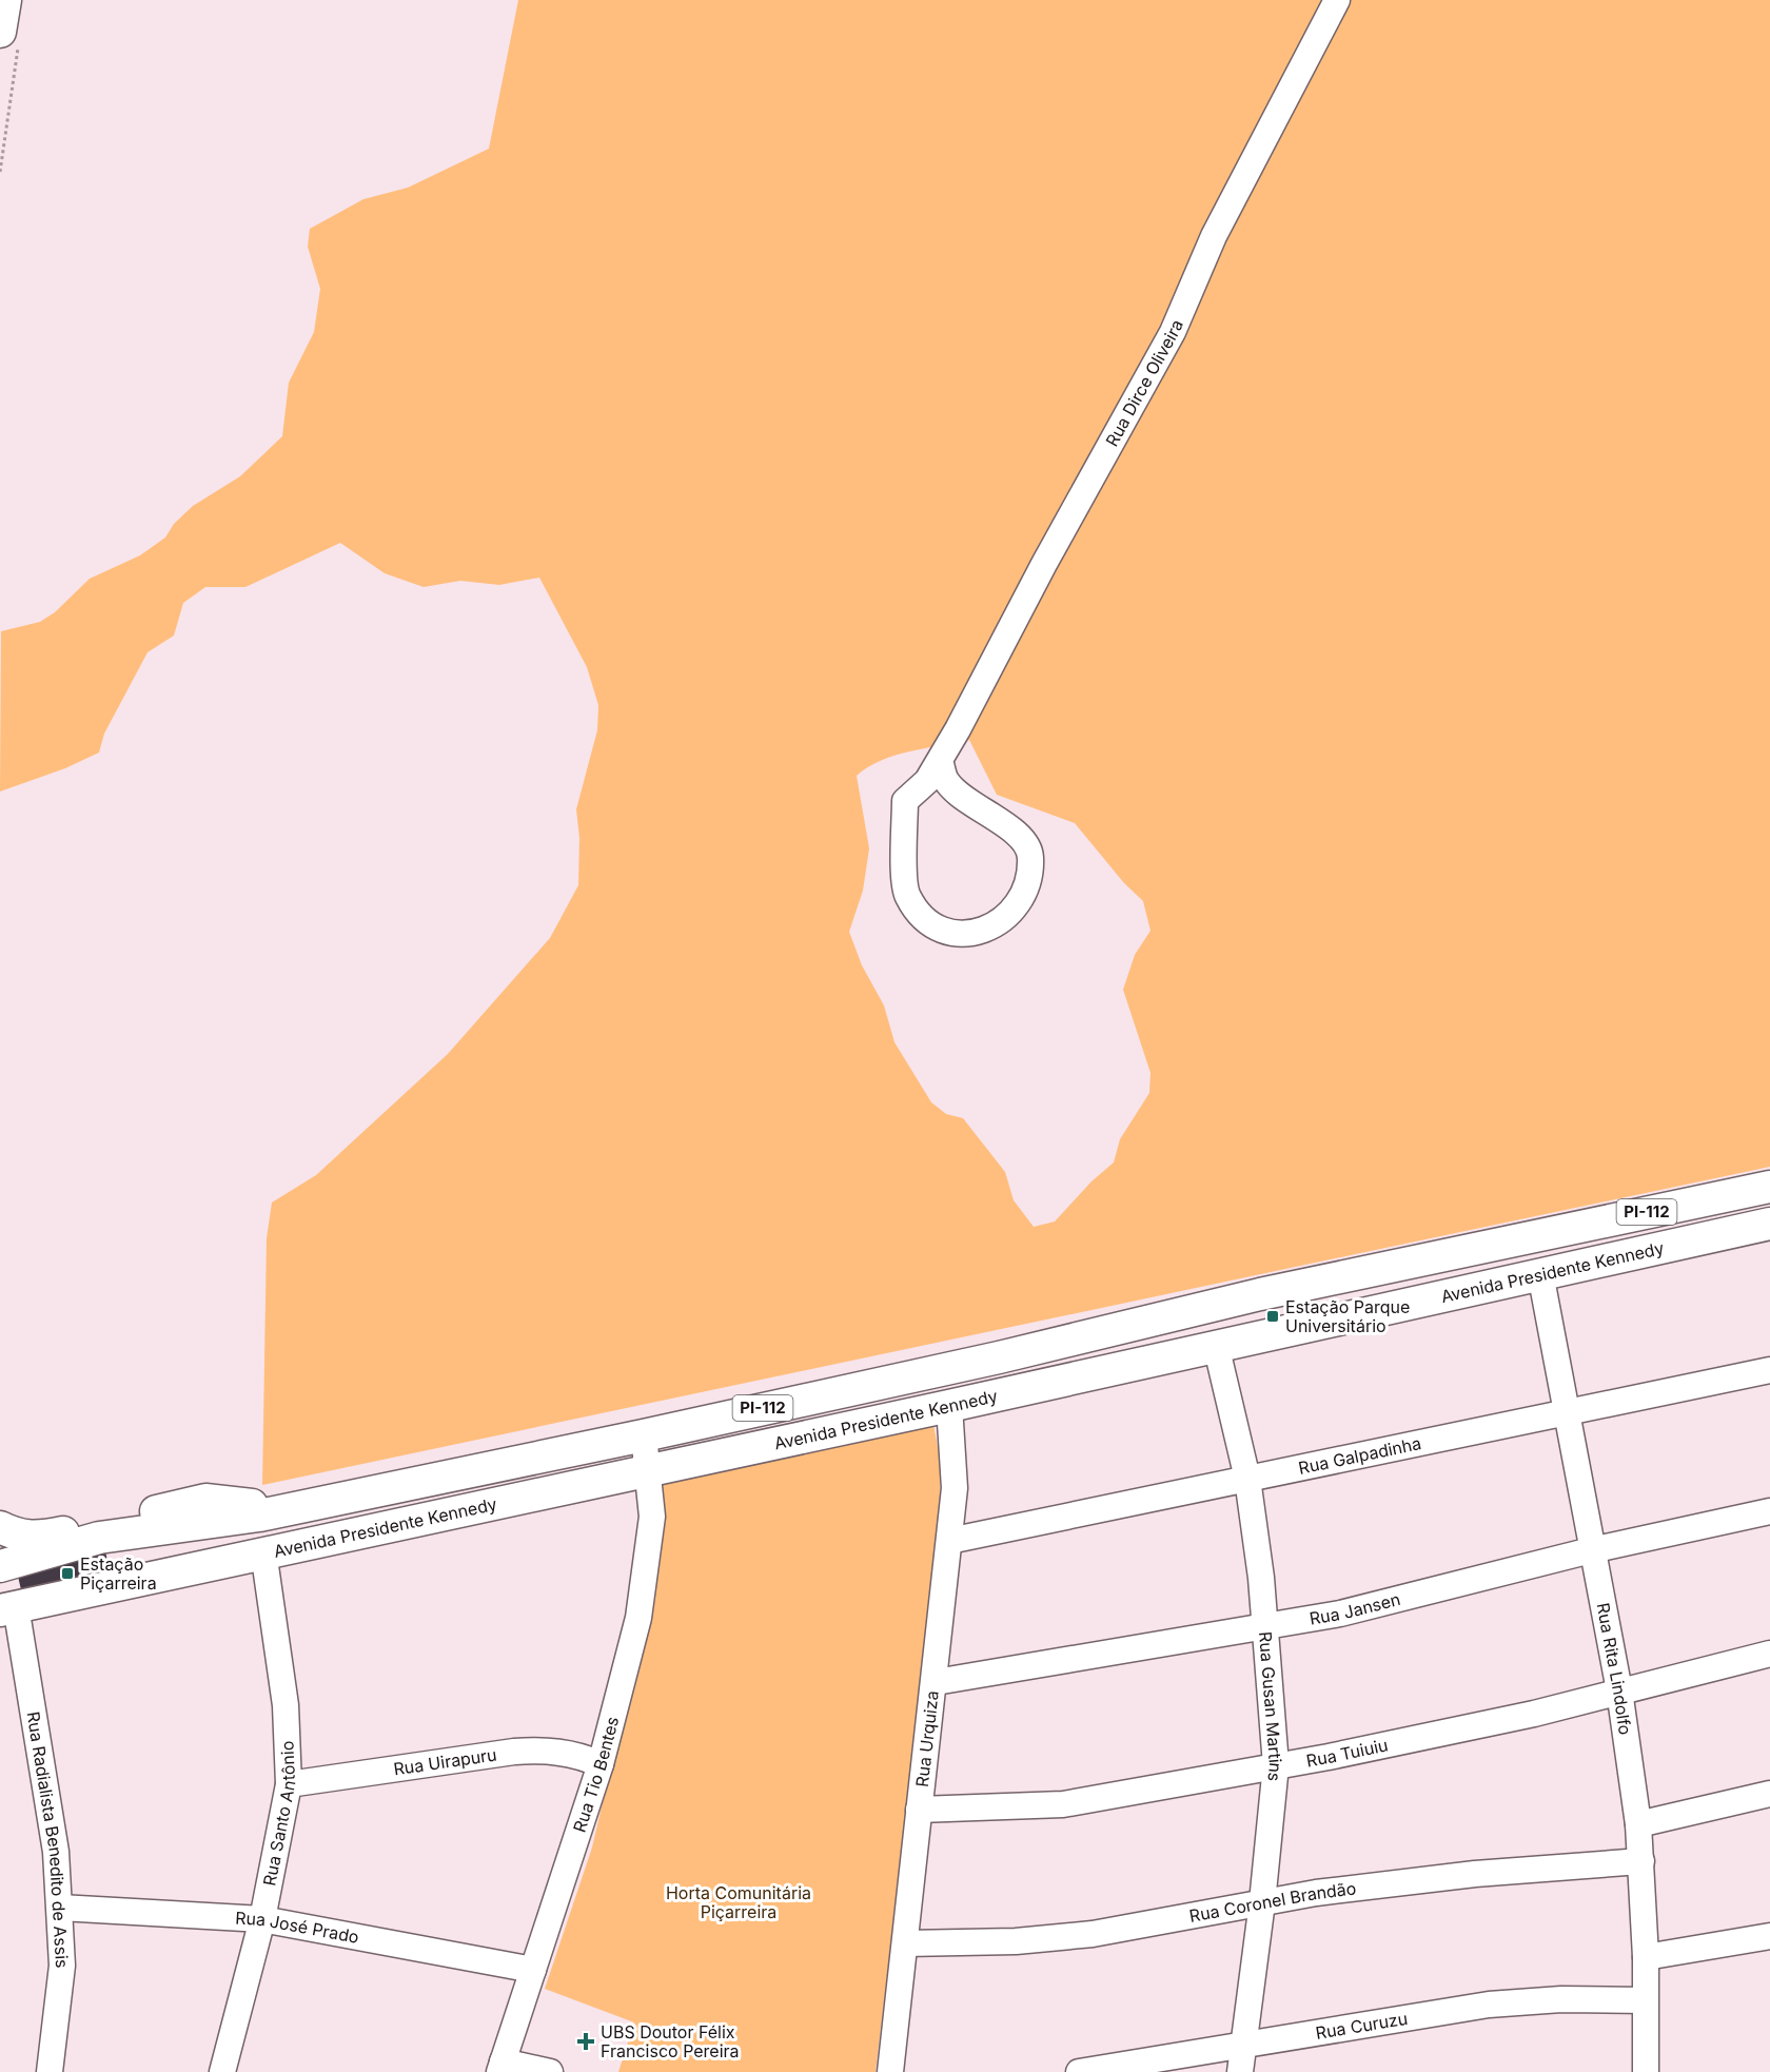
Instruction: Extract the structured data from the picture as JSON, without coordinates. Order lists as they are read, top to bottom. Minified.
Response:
{"streets":{"main road":["PI-112","Avenida Presidente Kennedy"],"street":["Rua Dirce Oliveira","Rua Galpadinha","Rua Jansen","Rua Rita Lindolfo","Rua Gusan Martins","Rua Urquiza","Rua Tuiuiu","Rua Uirapuru","Rua Tio Bentes","Rua Santo Antônio","Rua Radialista Benedito de Assis","Rua Coronel Brandão","Rua José Prado","Rua Curuzu"]},"crossings":[["Avenida Presidente Kennedy","Rua Rita Lindolfo"],["Avenida Presidente Kennedy","Rua Gusan Martins"],["Avenida Presidente Kennedy","Rua Urquiza"],["Avenida Presidente Kennedy","Rua Tio Bentes"],["Avenida Presidente Kennedy","Rua Santo Antônio"],["Avenida Presidente Kennedy","Rua Radialista Benedito de Assis"],["Rua Galpadinha","Rua Rita Lindolfo"],["Rua Galpadinha","Rua Gusan Martins"],["Rua Galpadinha","Rua Urquiza"],["Rua Jansen","Rua Rita Lindolfo"],["Rua Jansen","Rua Gusan Martins"],["Rua Jansen","Rua Urquiza"],["Rua Rita Lindolfo","Rua Tuiuiu"],["Rua Rita Lindolfo","Rua Coronel Brandão"],["Rua Rita Lindolfo","Rua Curuzu"],["Rua Gusan Martins","Rua Tuiuiu"],["Rua Gusan Martins","Rua Coronel Brandão"],["Rua Gusan Martins","Rua Curuzu"],["Rua Urquiza","Rua Tuiuiu"],["Rua Urquiza","Rua Coronel Brandão"],["Rua Uirapuru","Rua Tio Bentes"],["Rua Uirapuru","Rua Santo Antônio"],["Rua Tio Bentes","Rua José Prado"],["Rua Santo Antônio","Rua José Prado"],["Rua Radialista Benedito de Assis","Rua José Prado"]],"parks":["Horta Comunitária Piçarreira"],"places":{"transit":["Estação Parque Universitário","Estação Piçarreira"],"health":["UBS Doutor Félix Francisco Pereira"]}}
